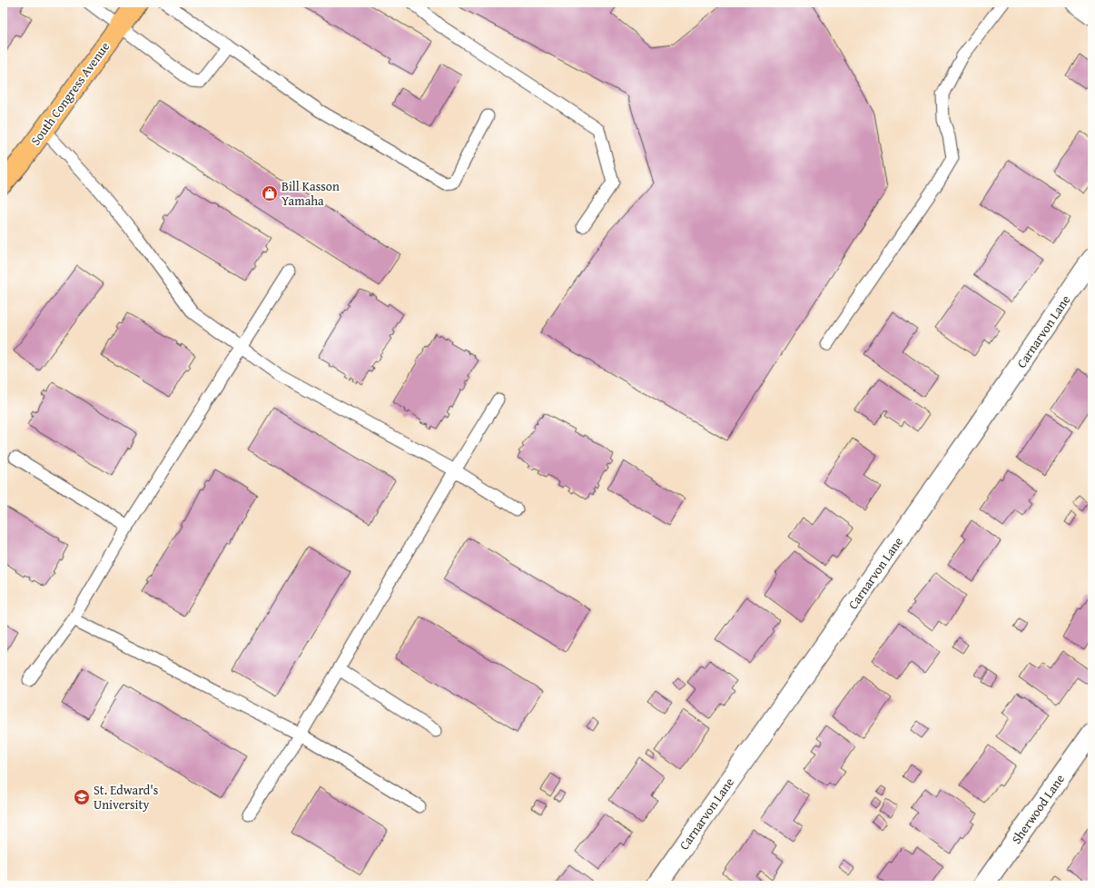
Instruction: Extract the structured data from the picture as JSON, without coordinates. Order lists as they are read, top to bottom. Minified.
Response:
{"streets":{"main road":["South Congress Avenue"],"street":["Carnarvon Lane","Sherwood Lane"]},"places":{"shop":["Bill Kasson Yamaha"],"school or university":["St. Edward's University"]}}
